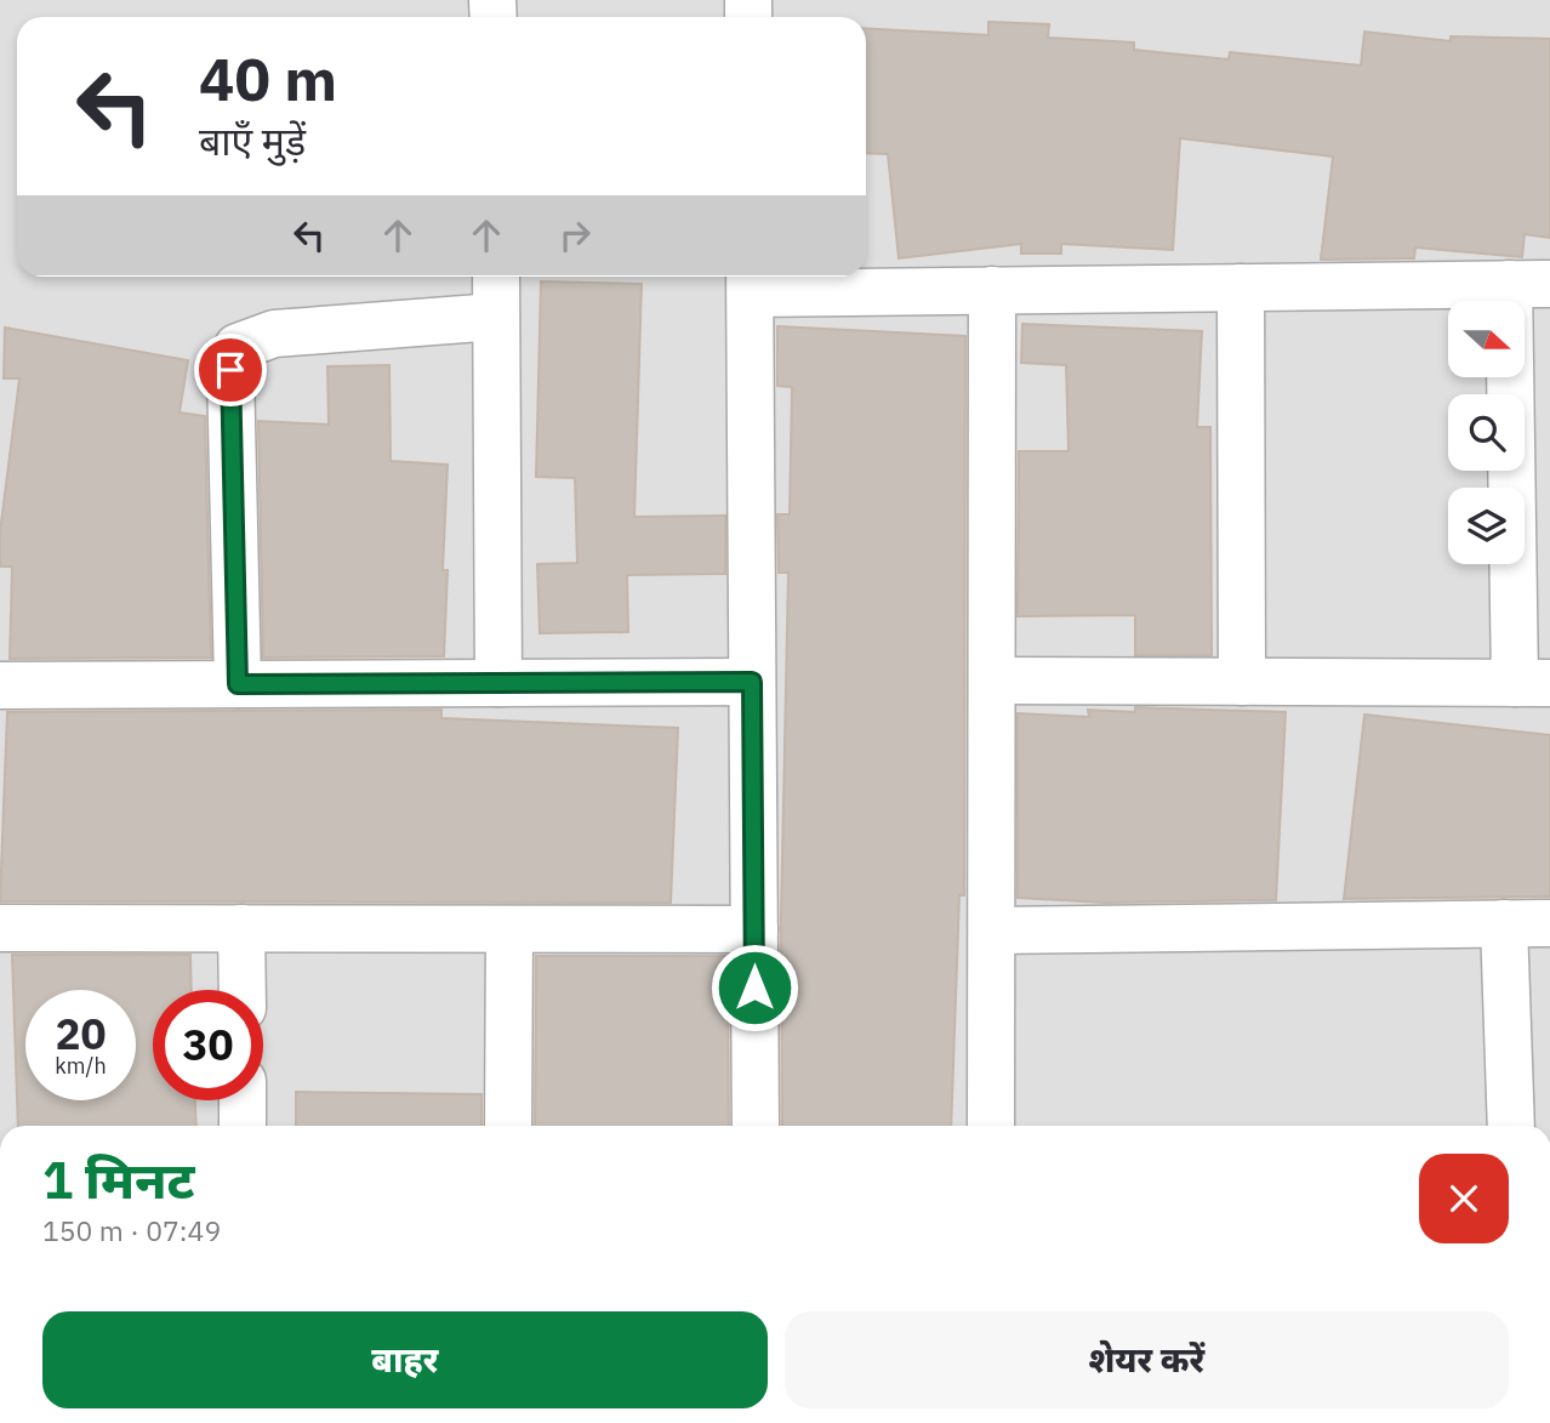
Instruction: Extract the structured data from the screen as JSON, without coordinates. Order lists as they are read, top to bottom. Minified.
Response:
{"north":"right","page":{"turn":["40 m","बाएँ मुड़ें"],"speed":"20 km/h","limit":"30","heading":["1 मिनट","150 m · 07:49"],"buttons":["बाहर","शेयर करें"]}}
